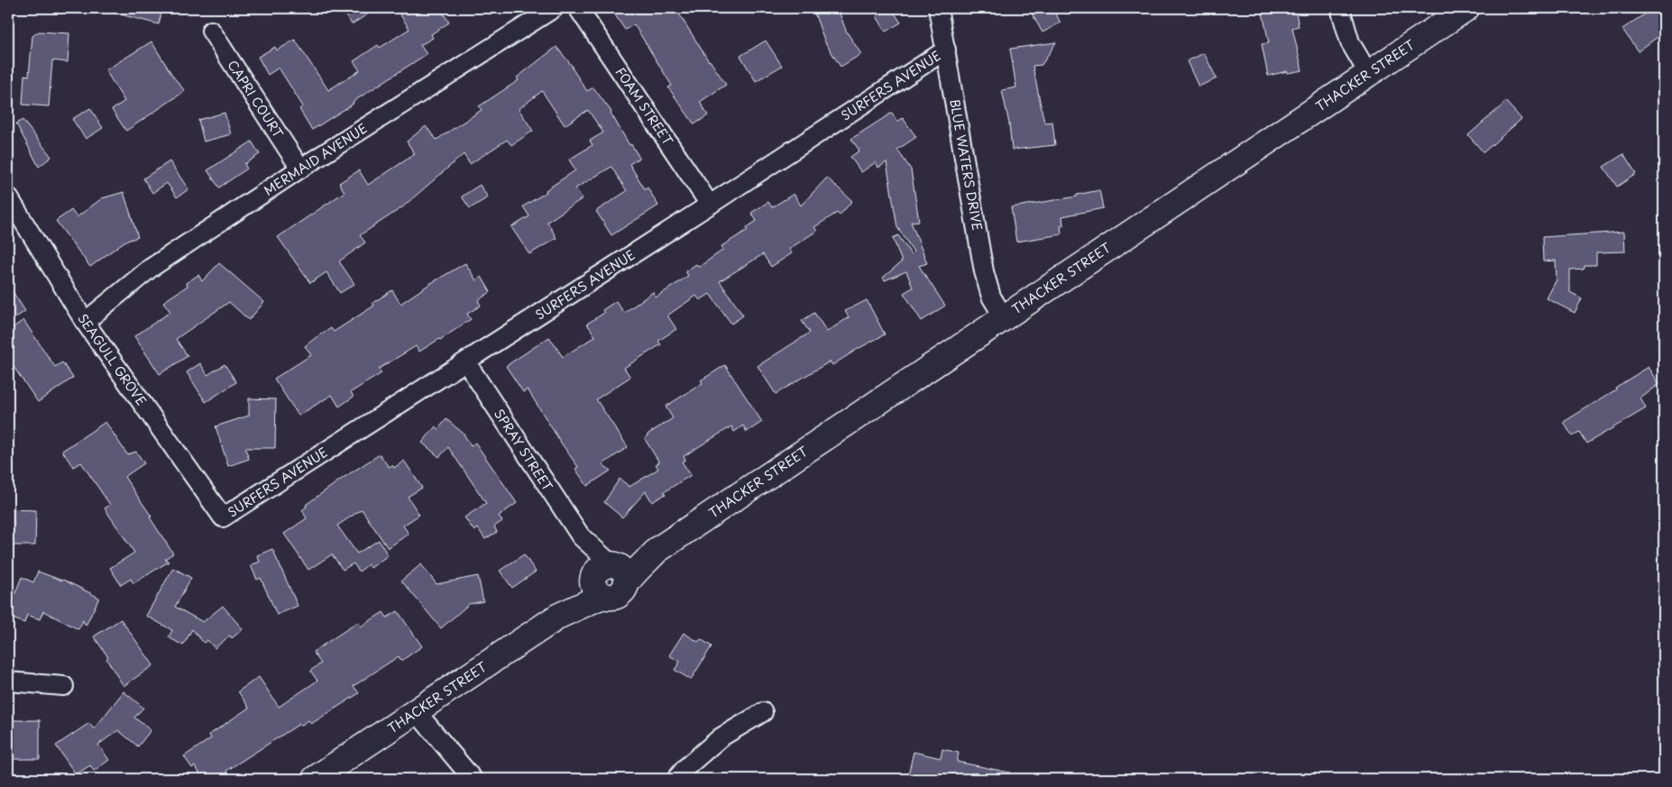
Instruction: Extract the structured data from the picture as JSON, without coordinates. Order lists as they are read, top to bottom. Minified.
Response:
{"streets":{"street":["THACKER STREET","SURFERS AVENUE","CAPRI COURT","FOAM STREET","MERMAID AVENUE","BLUE WATERS DRIVE","SEAGULL GROVE","SPRAY STREET"]},"crossings":[["THACKER STREET","BLUE WATERS DRIVE"],["THACKER STREET","SPRAY STREET"],["SURFERS AVENUE","FOAM STREET"],["SURFERS AVENUE","BLUE WATERS DRIVE"],["SURFERS AVENUE","SEAGULL GROVE"],["SURFERS AVENUE","SPRAY STREET"],["CAPRI COURT","MERMAID AVENUE"],["MERMAID AVENUE","SEAGULL GROVE"]]}
